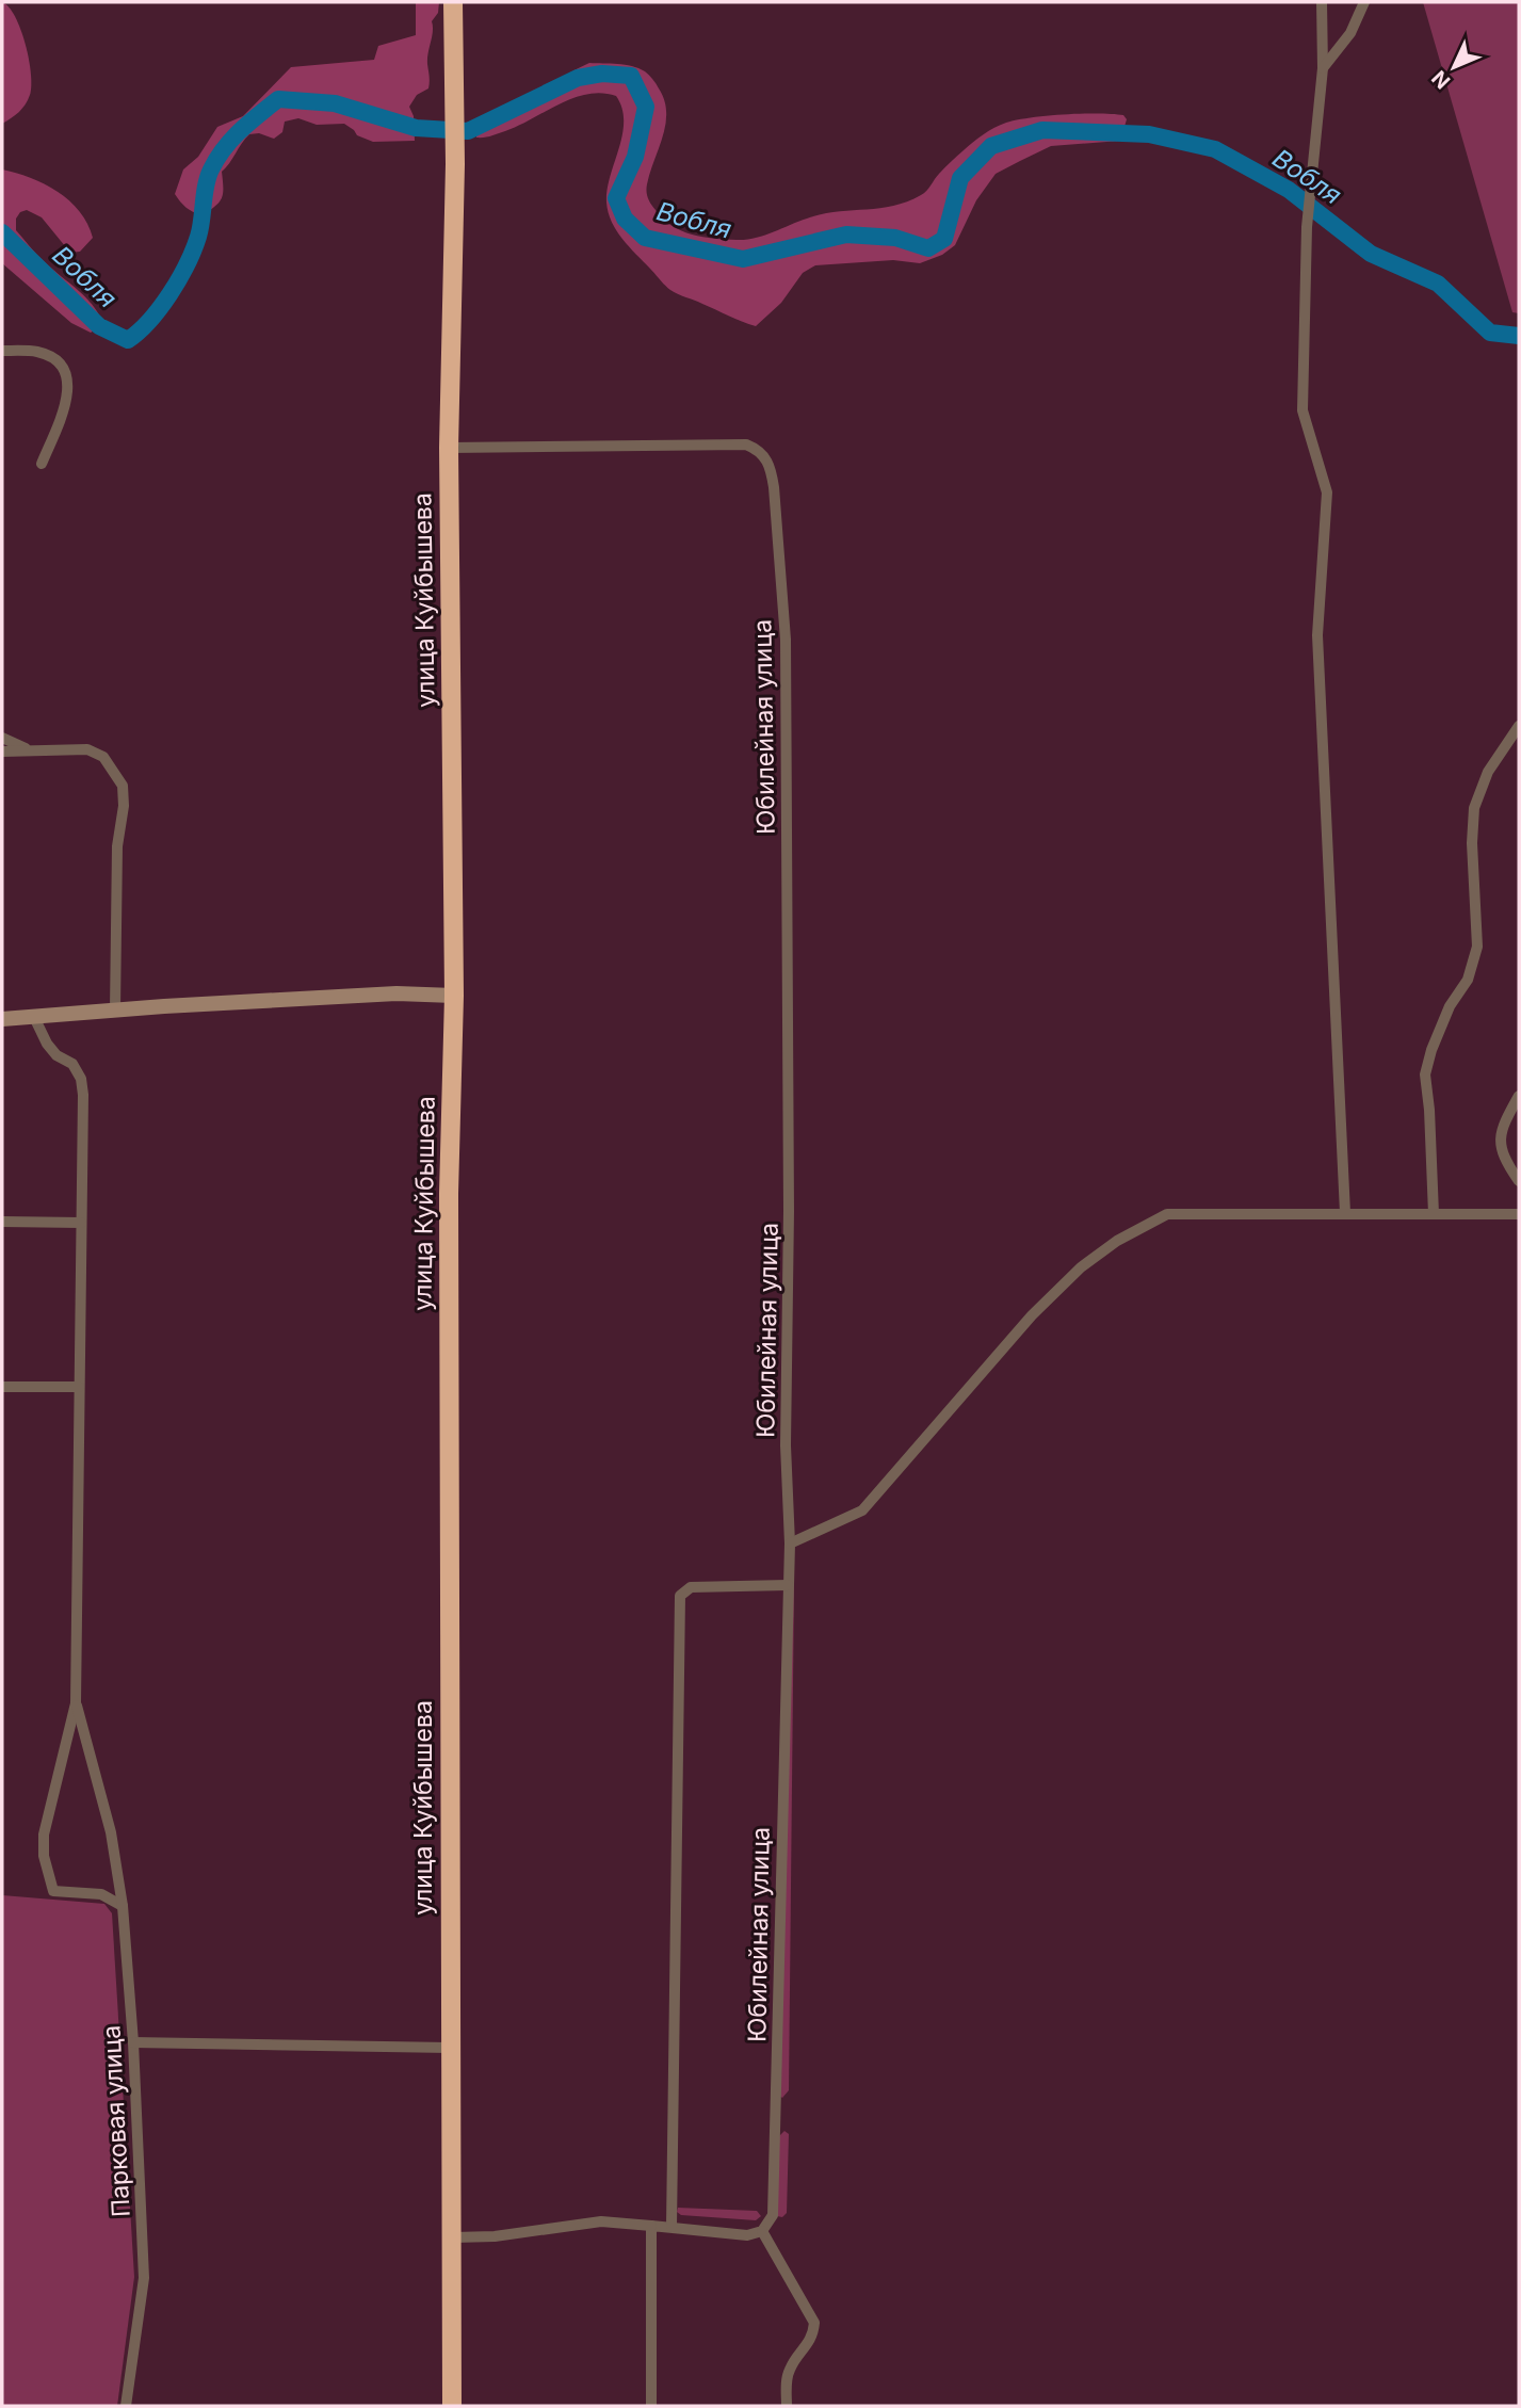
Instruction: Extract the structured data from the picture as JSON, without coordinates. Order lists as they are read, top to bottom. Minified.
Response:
{"streets":{"highway":["улица Куйбышева"],"street":["Юбилейная улица","Парковая улица"]},"crossings":[["улица Куйбышева","Юбилейная улица"]],"water":["Вобля"],"north":"bottom left"}
